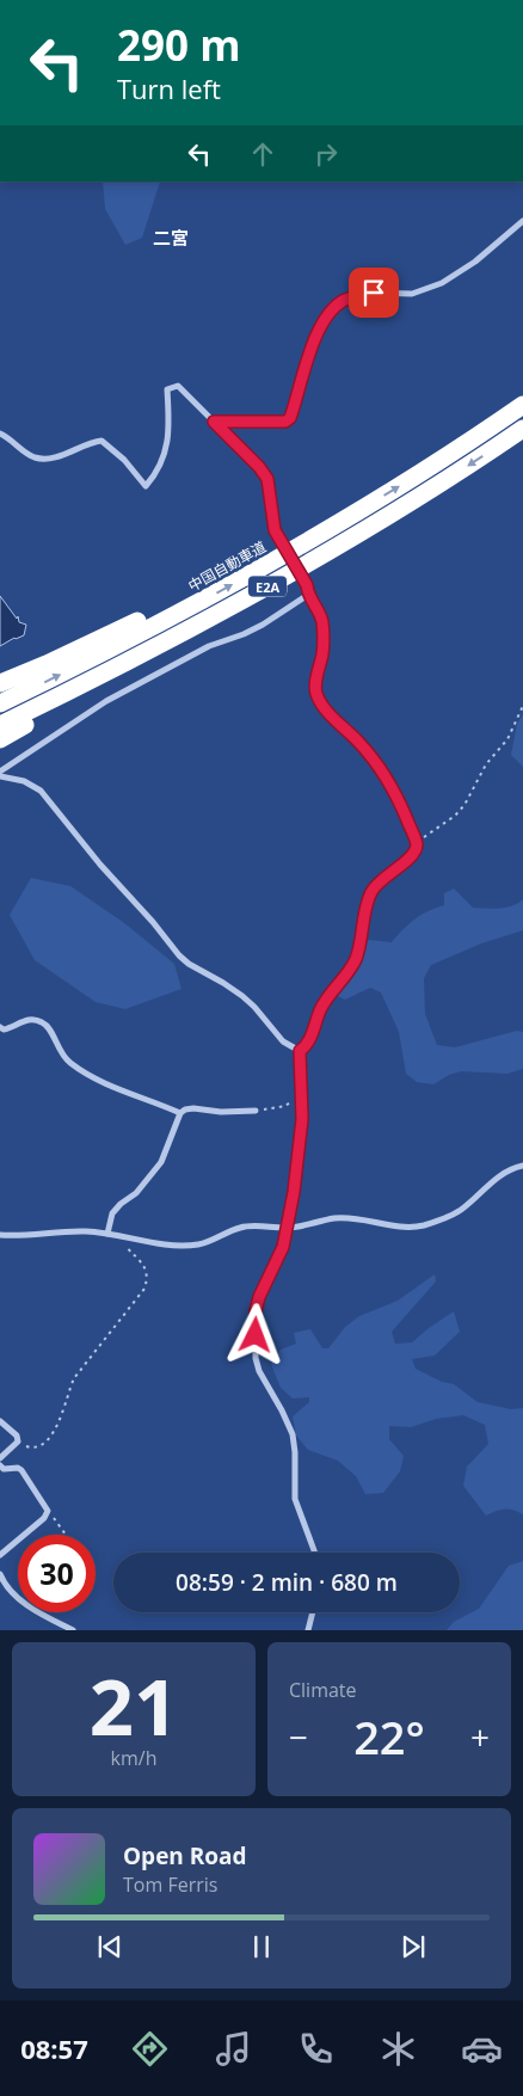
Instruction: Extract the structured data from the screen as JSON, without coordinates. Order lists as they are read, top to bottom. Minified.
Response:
{"streets":{"highway":["中国自動車道","E2A"]},"districts":["二宮"],"page":{"turn":["290 m","Turn left"],"limit":"30","trip":"08:59 · 2 min · 680 m","tile":[["21","km/h"],"Climate"],"heat":["−","22°","+"],"song":["Open Road","Tom Ferris"],"tabs":"08:57"}}
